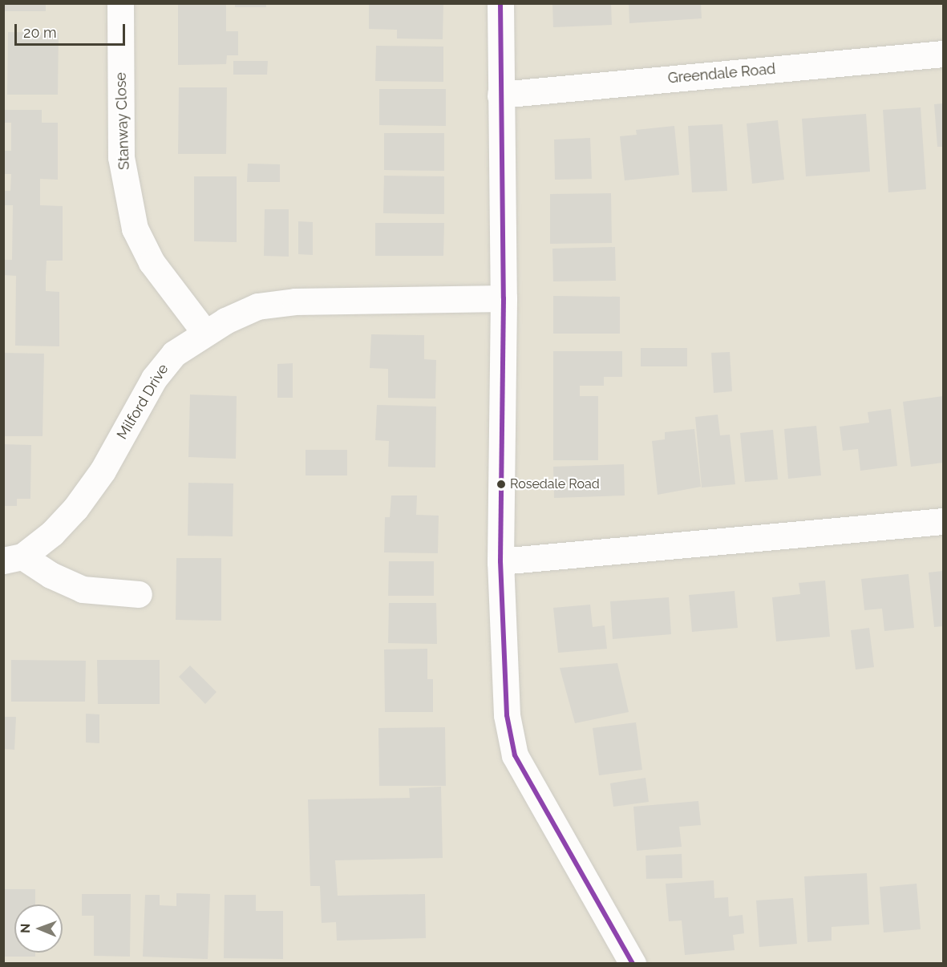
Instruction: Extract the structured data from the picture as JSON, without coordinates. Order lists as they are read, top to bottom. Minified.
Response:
{"streets":{"street":["Greendale Road","Stanway Close","Milford Drive"]},"crossings":[["Stanway Close","Milford Drive"]],"places":["Rosedale Road"],"scale_bar":"20 m","north":"left"}
